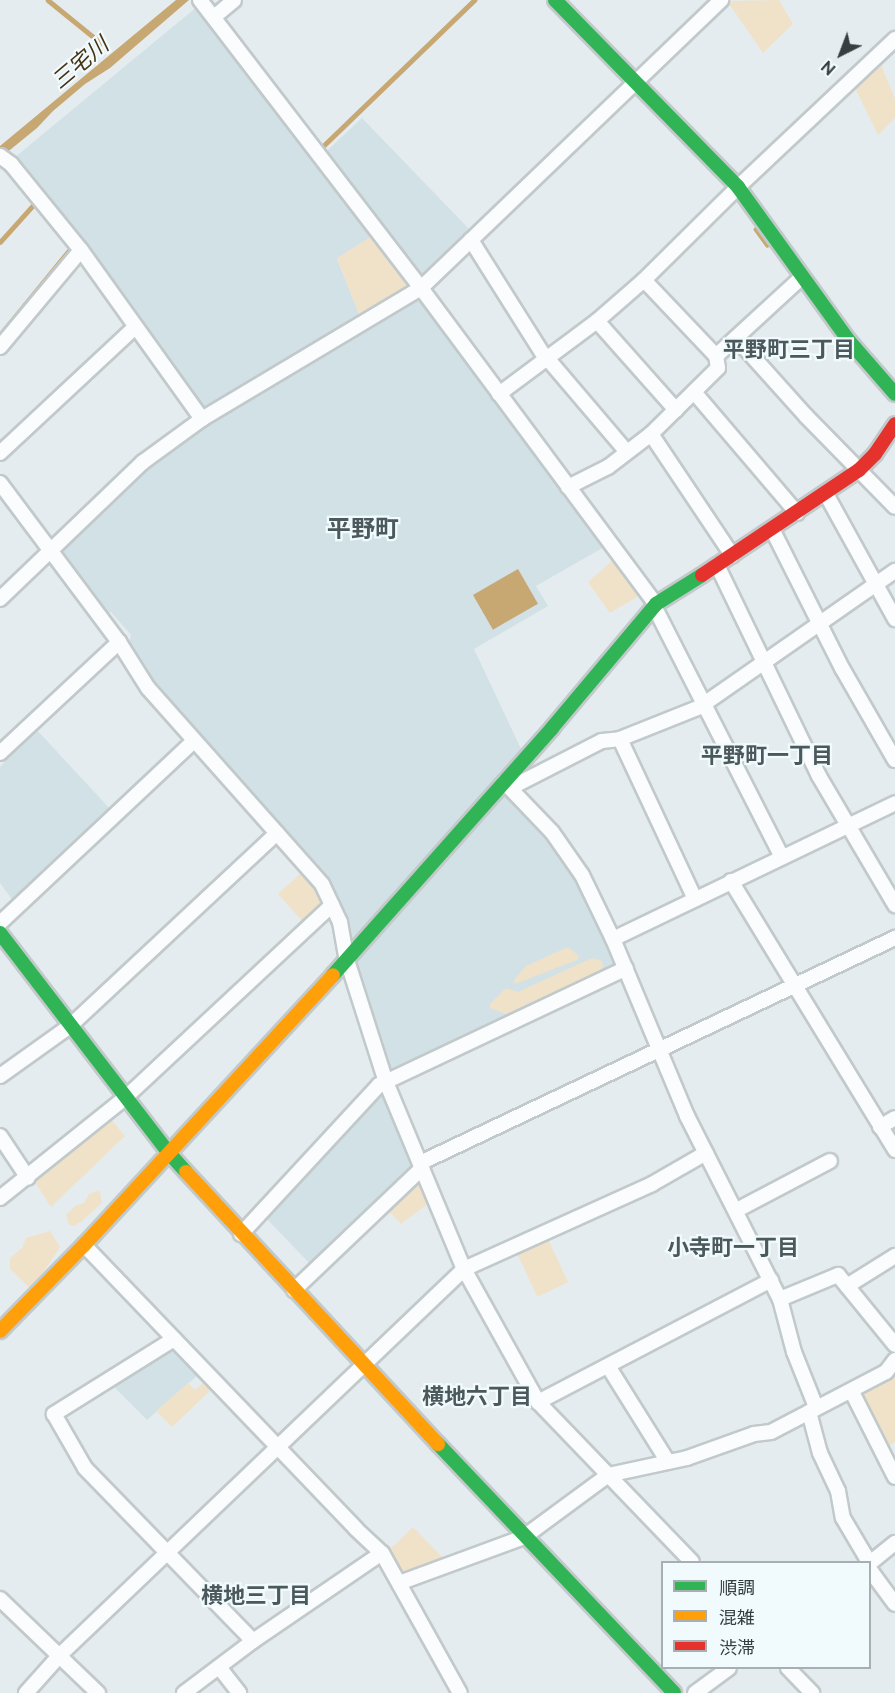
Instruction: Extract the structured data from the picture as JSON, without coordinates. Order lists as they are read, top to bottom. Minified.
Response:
{"districts":["平野町三丁目","平野町","平野町一丁目","小寺町一丁目","横地六丁目","横地三丁目"],"water":["三宅川"],"legend":["順調","混雑","渋滞"],"north":"bottom left"}
